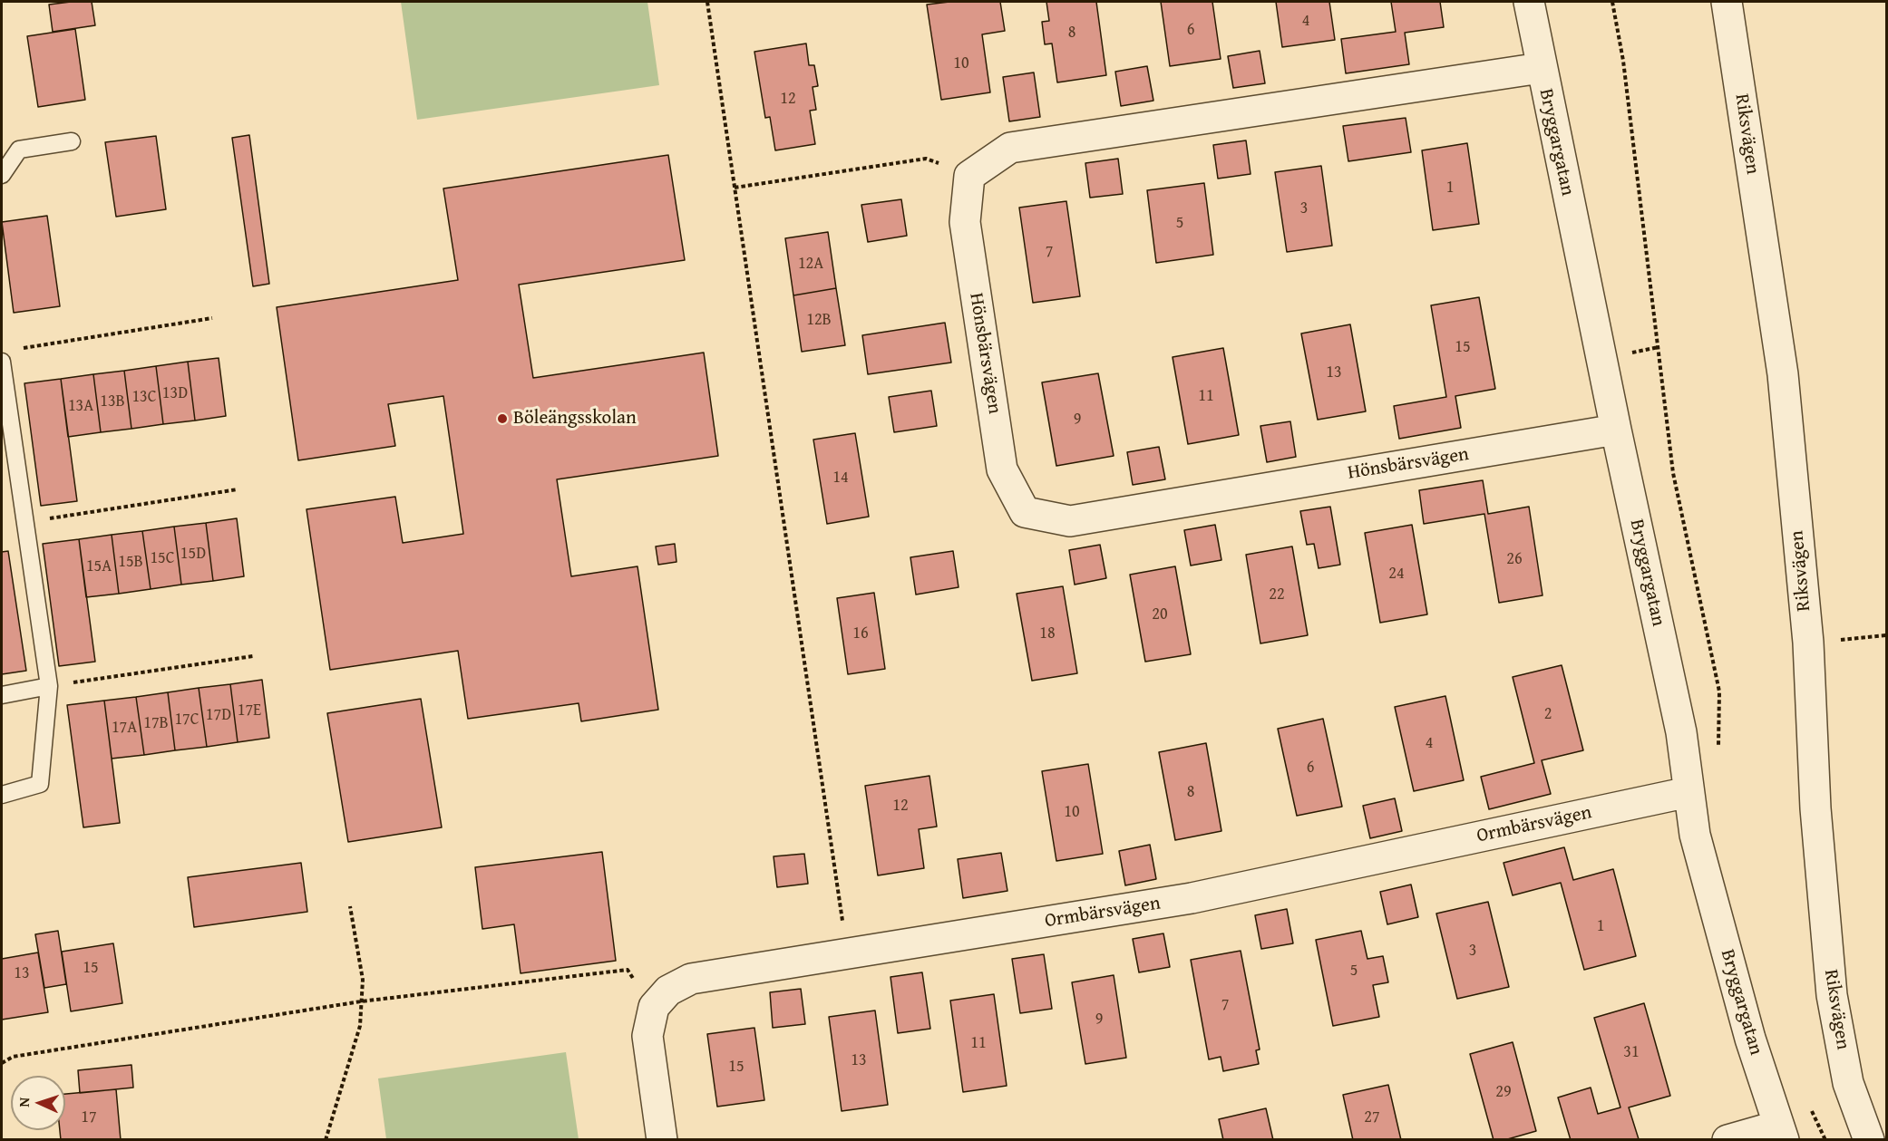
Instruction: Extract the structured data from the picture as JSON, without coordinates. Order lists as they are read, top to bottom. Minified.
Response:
{"streets":{"street":["Riksvägen","Bryggargatan","Hönsbärsvägen","Ormbärsvägen"]},"crossings":[["Bryggargatan","Hönsbärsvägen"],["Bryggargatan","Ormbärsvägen"]],"places":["Böleängsskolan"],"house_numbers":["4","6","8","10","12","1","3","5","7","12A","12B","15","13","13D","11","13C","13B","13A","9","14","15D","15C","26","15B","15A","24","22","20","16","18","17E","2","17D","17C","17B","17A","4","6","8","12","10","1","3","15","5","13","7","9","11","31","13","15","29","17","27"],"north":"left"}
